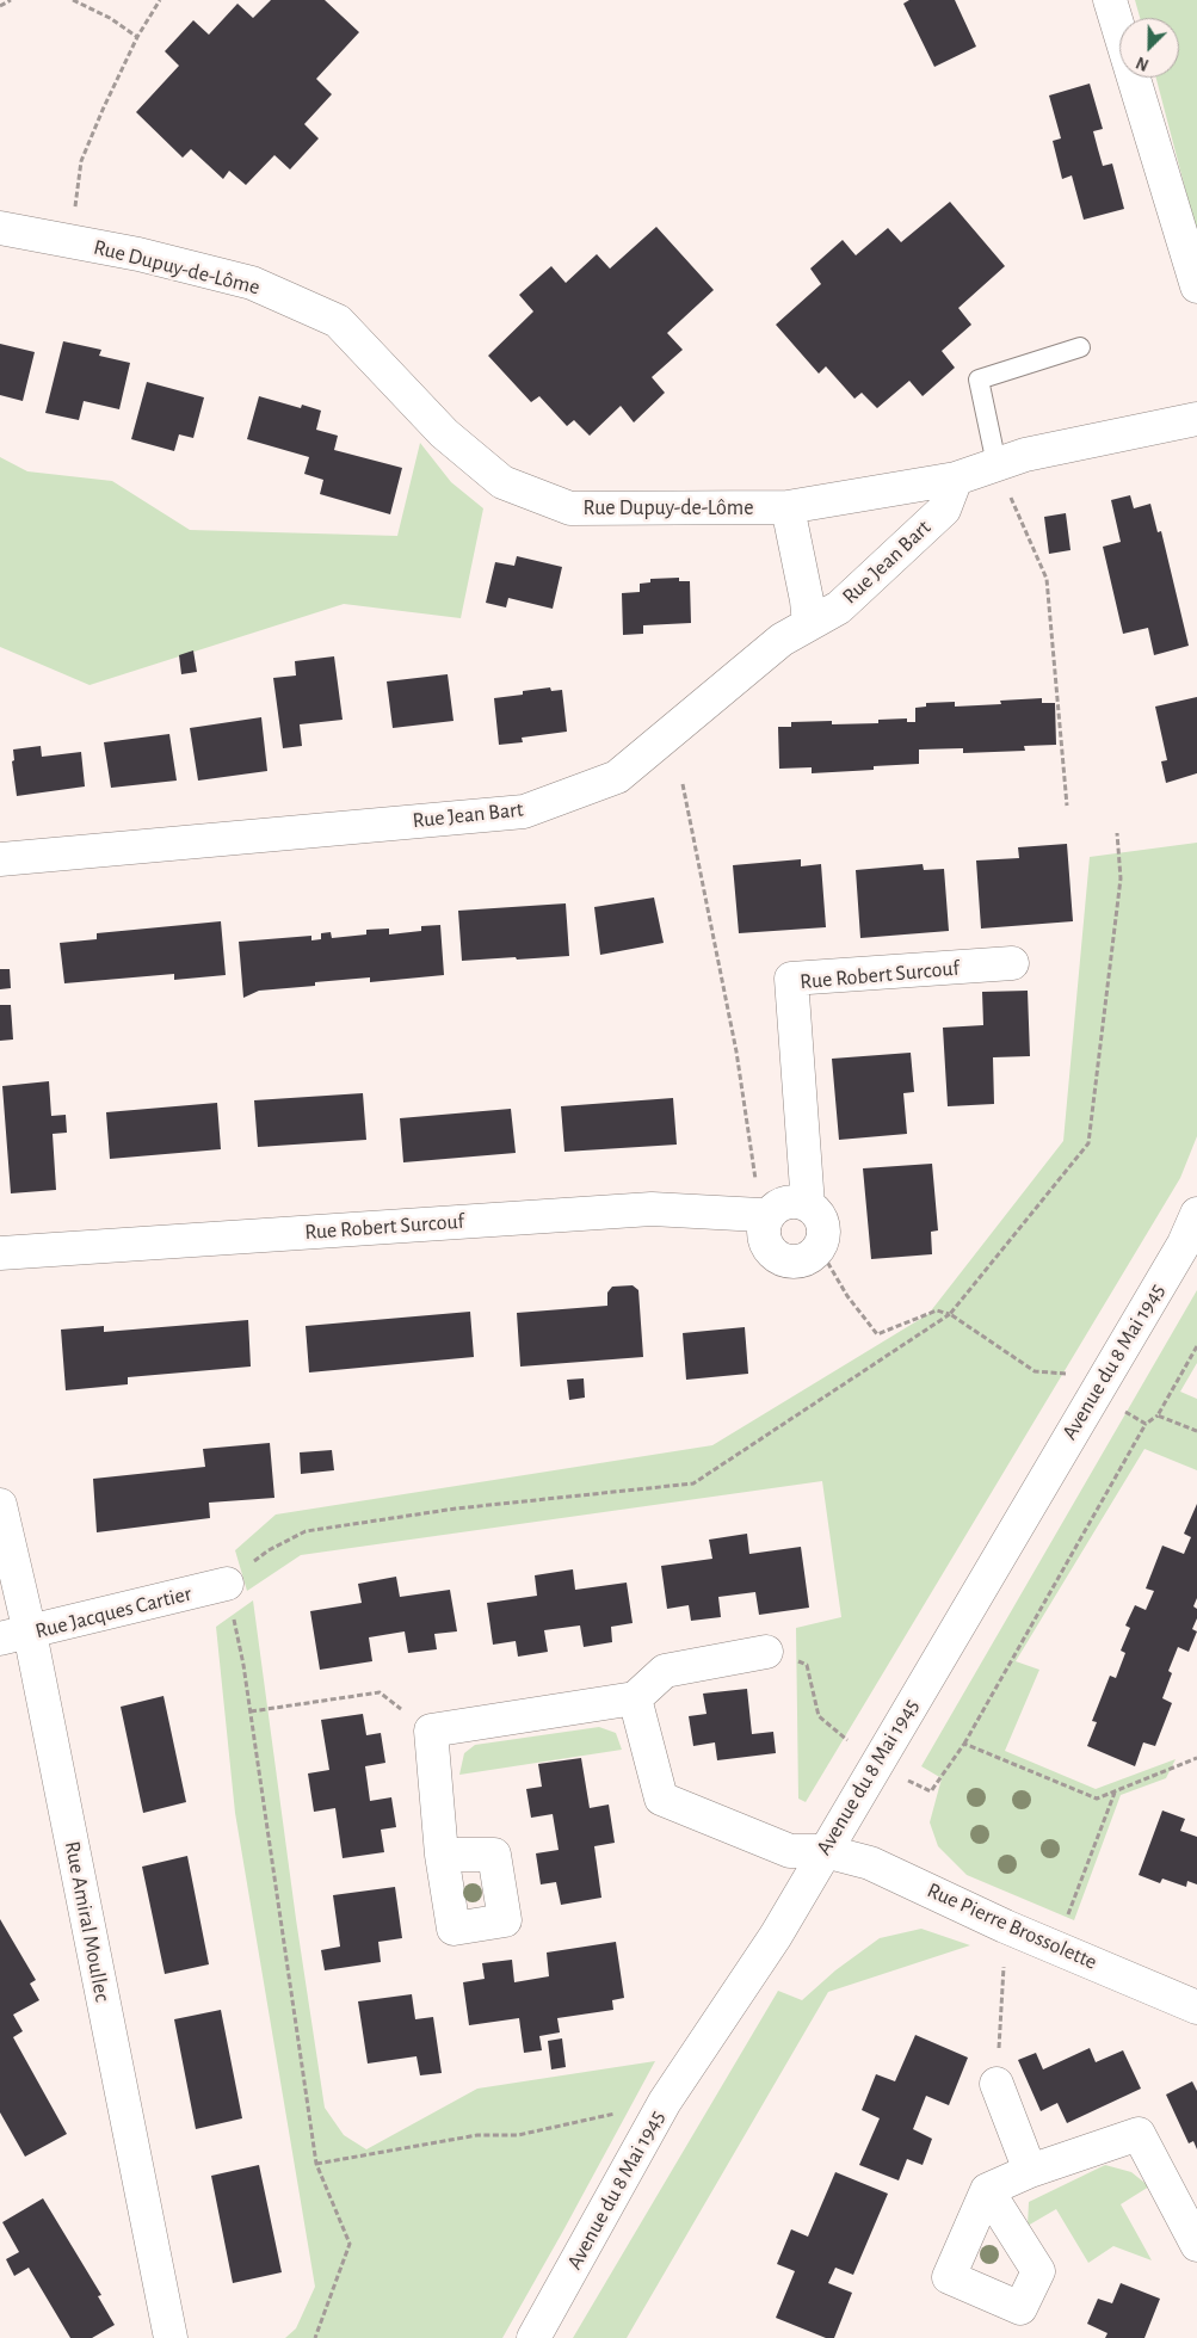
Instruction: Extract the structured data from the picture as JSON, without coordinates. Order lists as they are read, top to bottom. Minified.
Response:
{"streets":{"street":["Rue Dupuy-de-Lôme","Rue Jean Bart","Rue Robert Surcouf","Avenue du 8 Mai 1945","Rue Jacques Cartier","Rue Amiral Moullec","Rue Pierre Brossolette"]},"crossings":[["Rue Dupuy-de-Lôme","Rue Jean Bart"],["Avenue du 8 Mai 1945","Rue Pierre Brossolette"],["Rue Jacques Cartier","Rue Amiral Moullec"]],"north":"bottom left"}
